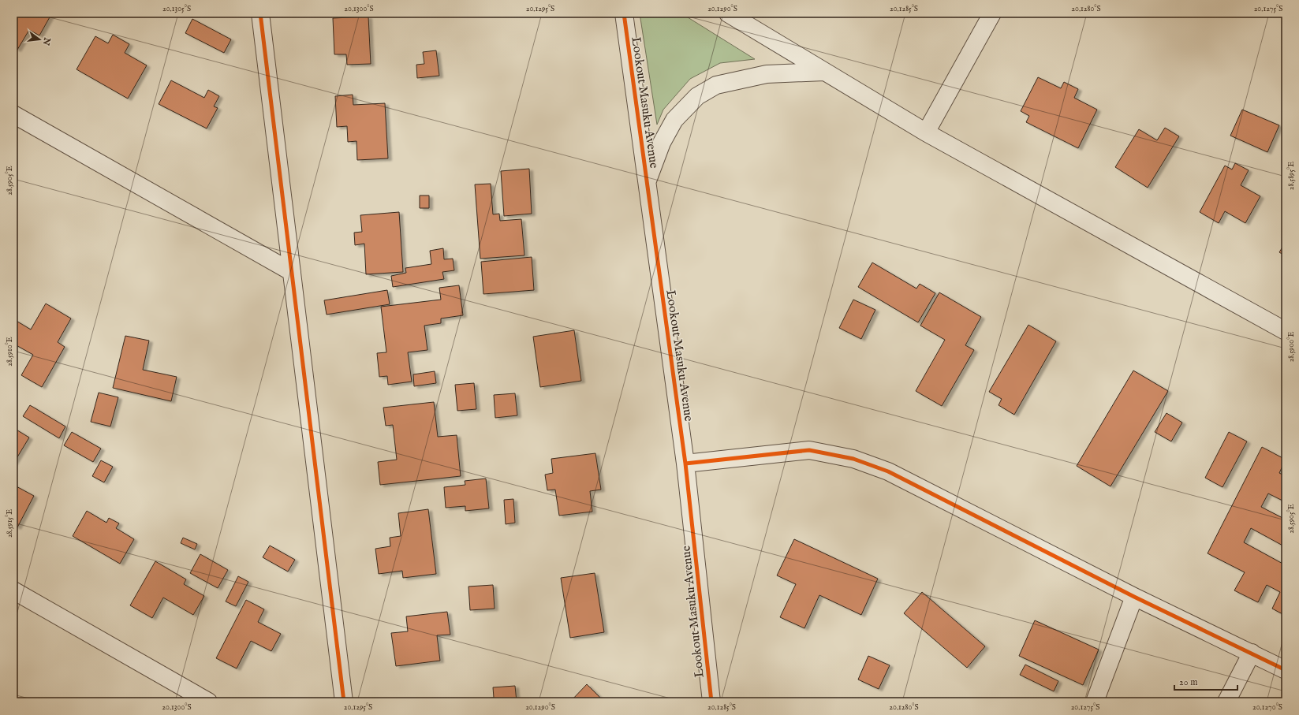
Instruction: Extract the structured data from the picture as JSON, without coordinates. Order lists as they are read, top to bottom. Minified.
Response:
{"streets":{"street":["Lookout Masuku Avenue"]},"scale_bar":"20 m","north":"right","coordinates":["20.1305°S","20.1300°S","20.1295°S","20.1290°S","20.1285°S","20.1280°S","20.1275°S","28.5895°E","28.5905°E","28.5900°E","28.5910°E","28.5915°E","20.1270°S"]}
